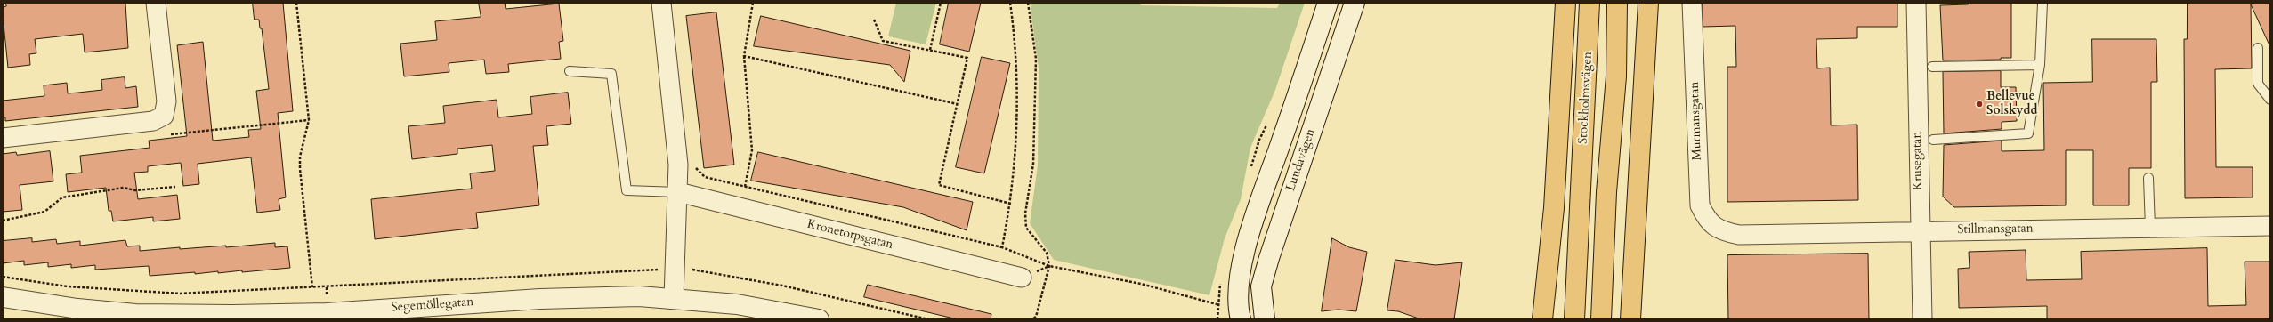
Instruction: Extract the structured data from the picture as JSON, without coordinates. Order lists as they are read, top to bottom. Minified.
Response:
{"streets":{"highway":["Stockholmsvägen"],"street":["Murmansgatan","Lundavägen","Krusegatan","Stillmansgatan","Kronetorpsgatan","Segemöllegatan"]},"crossings":[["Murmansgatan","Stillmansgatan"],["Krusegatan","Stillmansgatan"]],"places":["Bellevue Solskydd"]}
